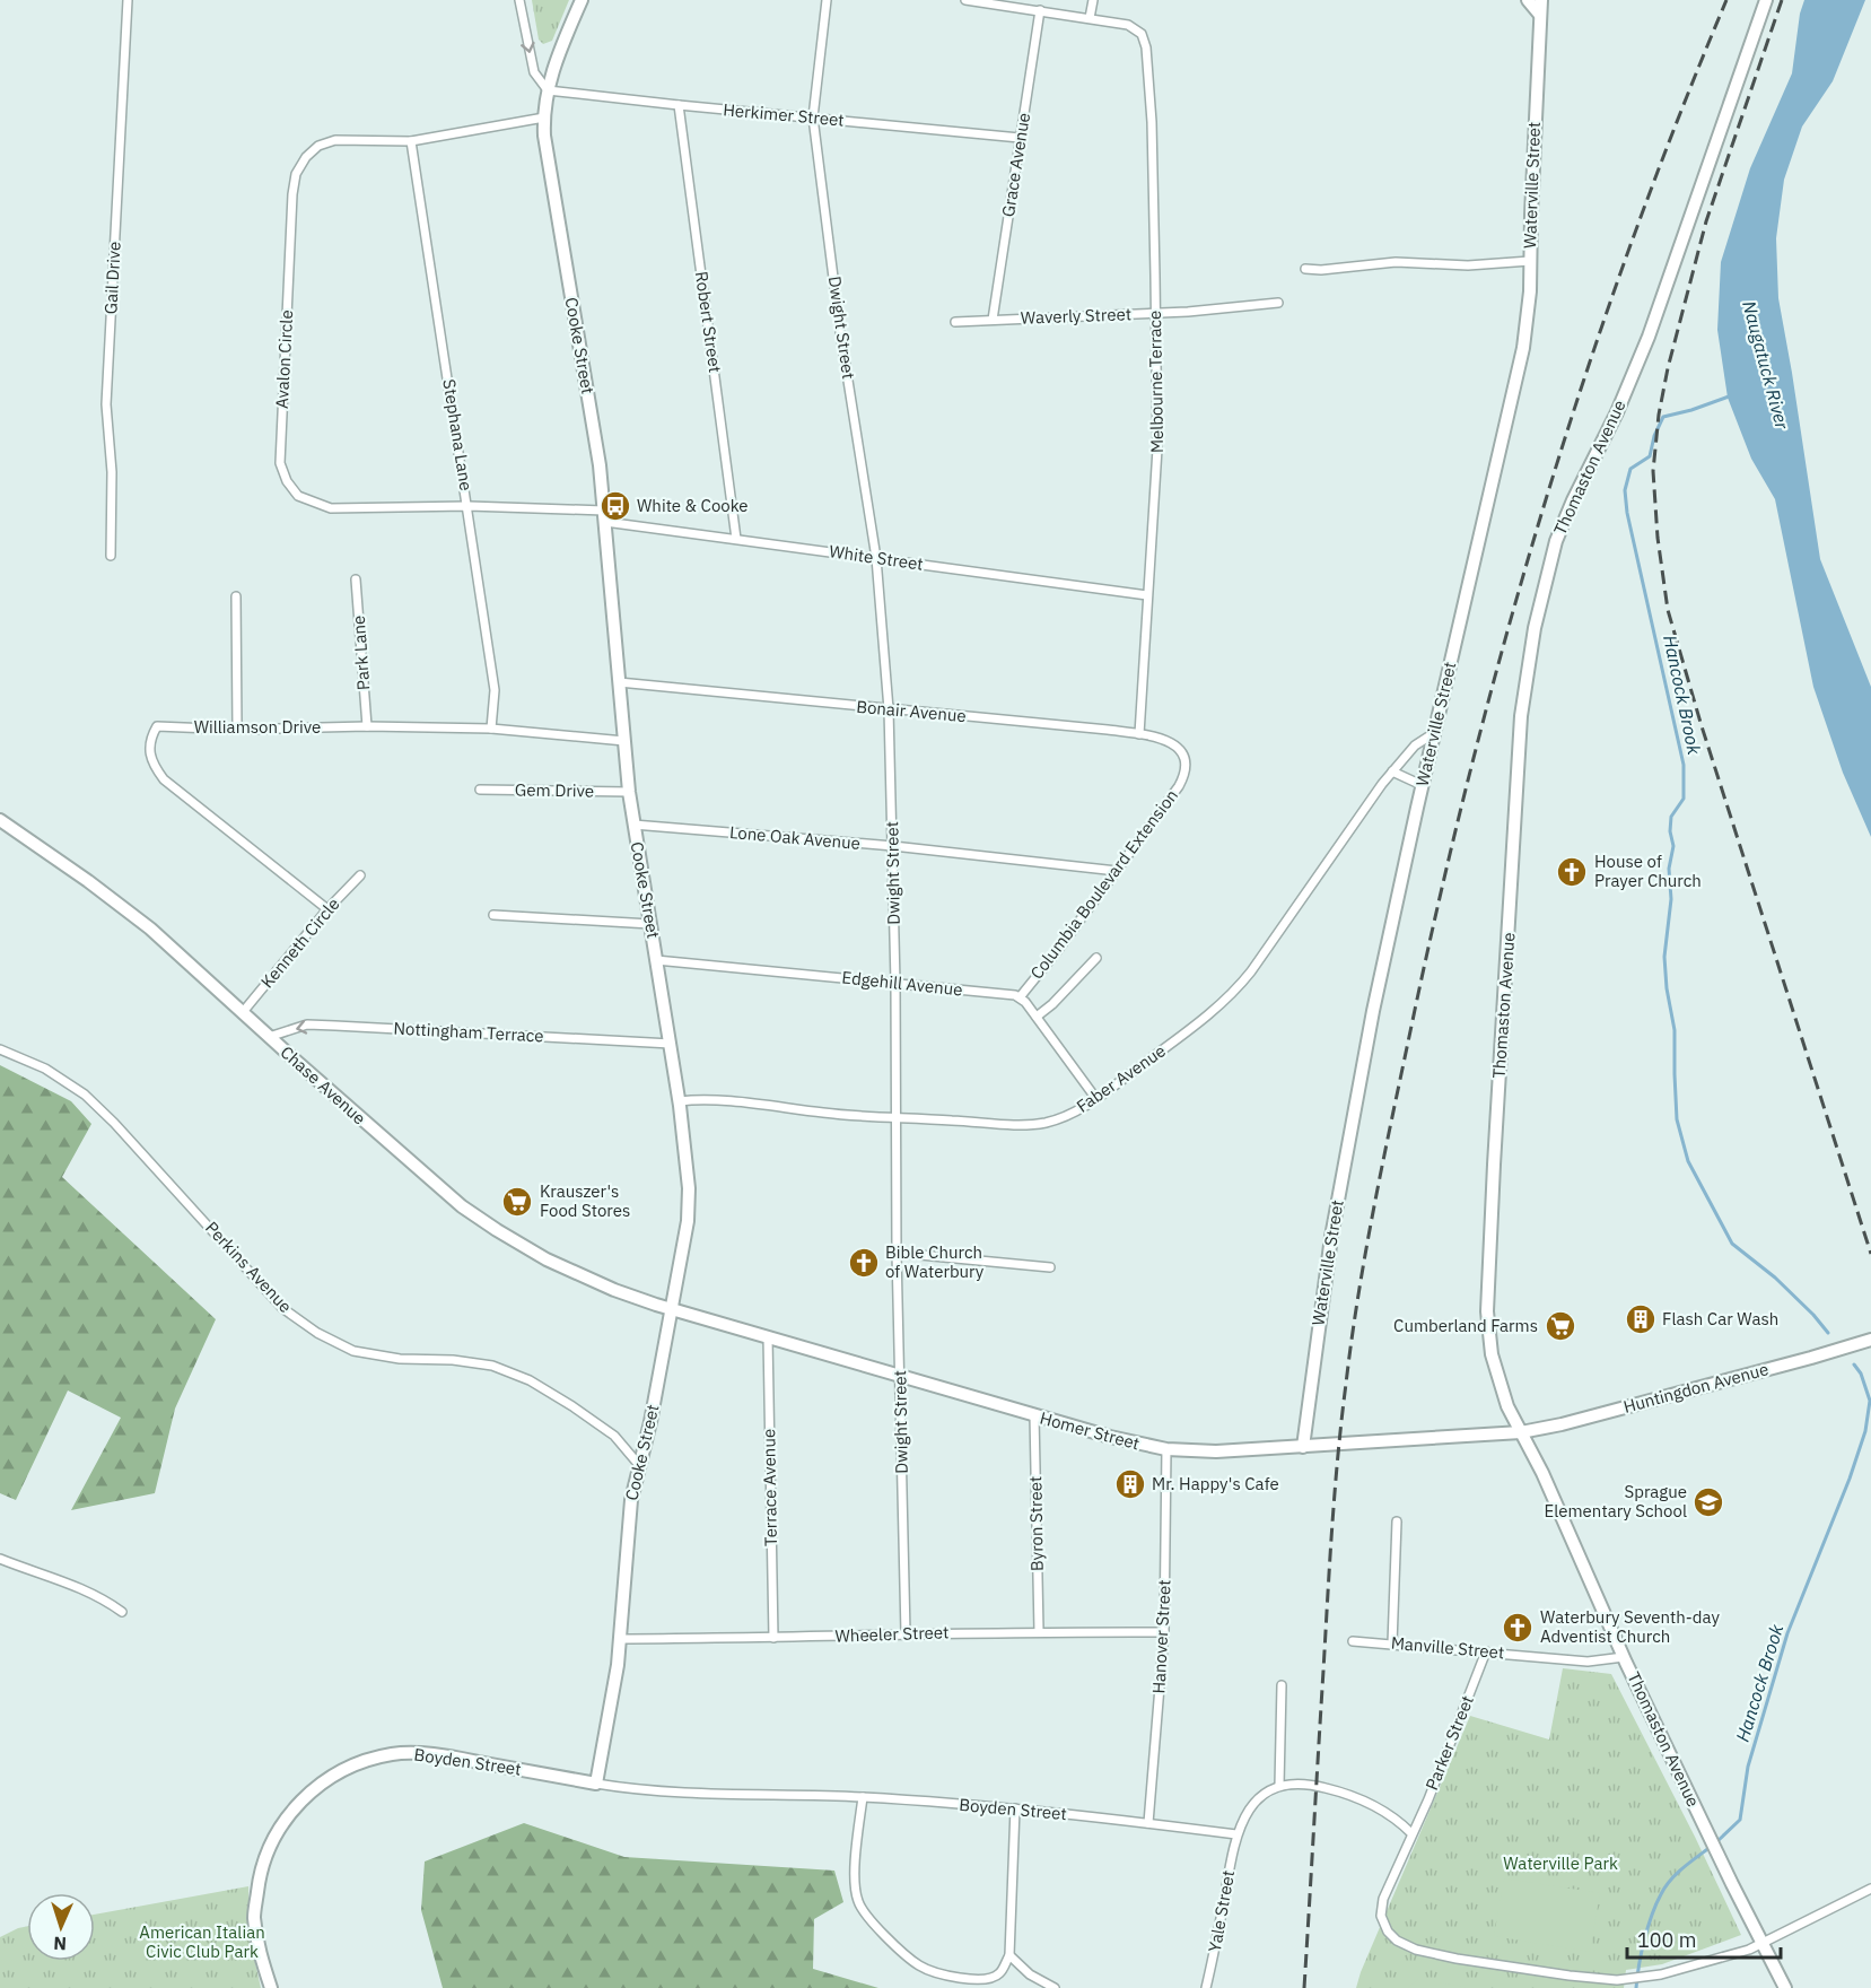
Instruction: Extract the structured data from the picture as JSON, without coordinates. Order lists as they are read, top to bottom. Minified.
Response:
{"streets":{"main road":["Waterville Street","Cooke Street","Thomaston Avenue","Chase Avenue","Huntingdon Avenue","Homer Street","Boyden Street"],"street":["Herkimer Street","Grace Avenue","Gail Drive","Waverly Street","Robert Street","Dwight Street","Avalon Circle","Melbourne Terrace","Stephana Lane","White Street","Park Lane","Bonair Avenue","Williamson Drive","Gem Drive","Lone Oak Avenue","Columbia Boulevard Extension","Kenneth Circle","Edgehill Avenue","Nottingham Terrace","Faber Avenue","Perkins Avenue","Terrace Avenue","Byron Street","Wheeler Street","Hanover Street","Manville Street","Parker Street","Yale Street"]},"crossings":[["Herkimer Street","Grace Avenue"],["Herkimer Street","Robert Street"],["Herkimer Street","Dwight Street"],["Herkimer Street","Cooke Street"],["Grace Avenue","Waverly Street"],["Waterville Street","Faber Avenue"],["Waterville Street","Homer Street"],["Waverly Street","Melbourne Terrace"],["Robert Street","White Street"],["Dwight Street","White Street"],["Dwight Street","Bonair Avenue"],["Dwight Street","Lone Oak Avenue"],["Dwight Street","Edgehill Avenue"],["Dwight Street","Faber Avenue"],["Dwight Street","Homer Street"],["Dwight Street","Wheeler Street"],["Cooke Street","Avalon Circle"],["Cooke Street","White Street"],["Cooke Street","Bonair Avenue"],["Cooke Street","Williamson Drive"],["Cooke Street","Gem Drive"],["Cooke Street","Lone Oak Avenue"],["Cooke Street","Edgehill Avenue"],["Cooke Street","Nottingham Terrace"],["Cooke Street","Faber Avenue"],["Cooke Street","Chase Avenue"],["Cooke Street","Perkins Avenue"],["Cooke Street","Homer Street"],["Cooke Street","Wheeler Street"],["Cooke Street","Boyden Street"],["Avalon Circle","Stephana Lane"],["Avalon Circle","White Street"],["Melbourne Terrace","White Street"],["Melbourne Terrace","Bonair Avenue"],["Stephana Lane","Williamson Drive"],["Thomaston Avenue","Huntingdon Avenue"],["Thomaston Avenue","Homer Street"],["Thomaston Avenue","Manville Street"],["Park Lane","Williamson Drive"],["Bonair Avenue","Columbia Boulevard Extension"],["Williamson Drive","Kenneth Circle"],["Lone Oak Avenue","Columbia Boulevard Extension"],["Columbia Boulevard Extension","Edgehill Avenue"],["Kenneth Circle","Chase Avenue"],["Nottingham Terrace","Chase Avenue"],["Chase Avenue","Homer Street"],["Huntingdon Avenue","Homer Street"],["Homer Street","Terrace Avenue"],["Homer Street","Byron Street"],["Homer Street","Hanover Street"],["Terrace Avenue","Wheeler Street"],["Byron Street","Wheeler Street"],["Wheeler Street","Hanover Street"],["Hanover Street","Boyden Street"],["Manville Street","Parker Street"],["Boyden Street","Yale Street"]],"one_way":["Nottingham Terrace"],"water":["Naugatuck River","Hancock Brook"],"parks":["Waterville Park","American Italian Civic Club Park"],"places":{"bus stop":["White & Cooke"],"church":["House of Prayer Church","Bible Church of Waterbury","Waterbury Seventh-day Adventist Church"],"supermarket":["Krauszer's Food Stores","Cumberland Farms"],"building":["Flash Car Wash","Mr. Happy's Cafe"],"school or university":["Sprague Elementary School"]},"scale_bar":"100 m","north":"bottom"}
